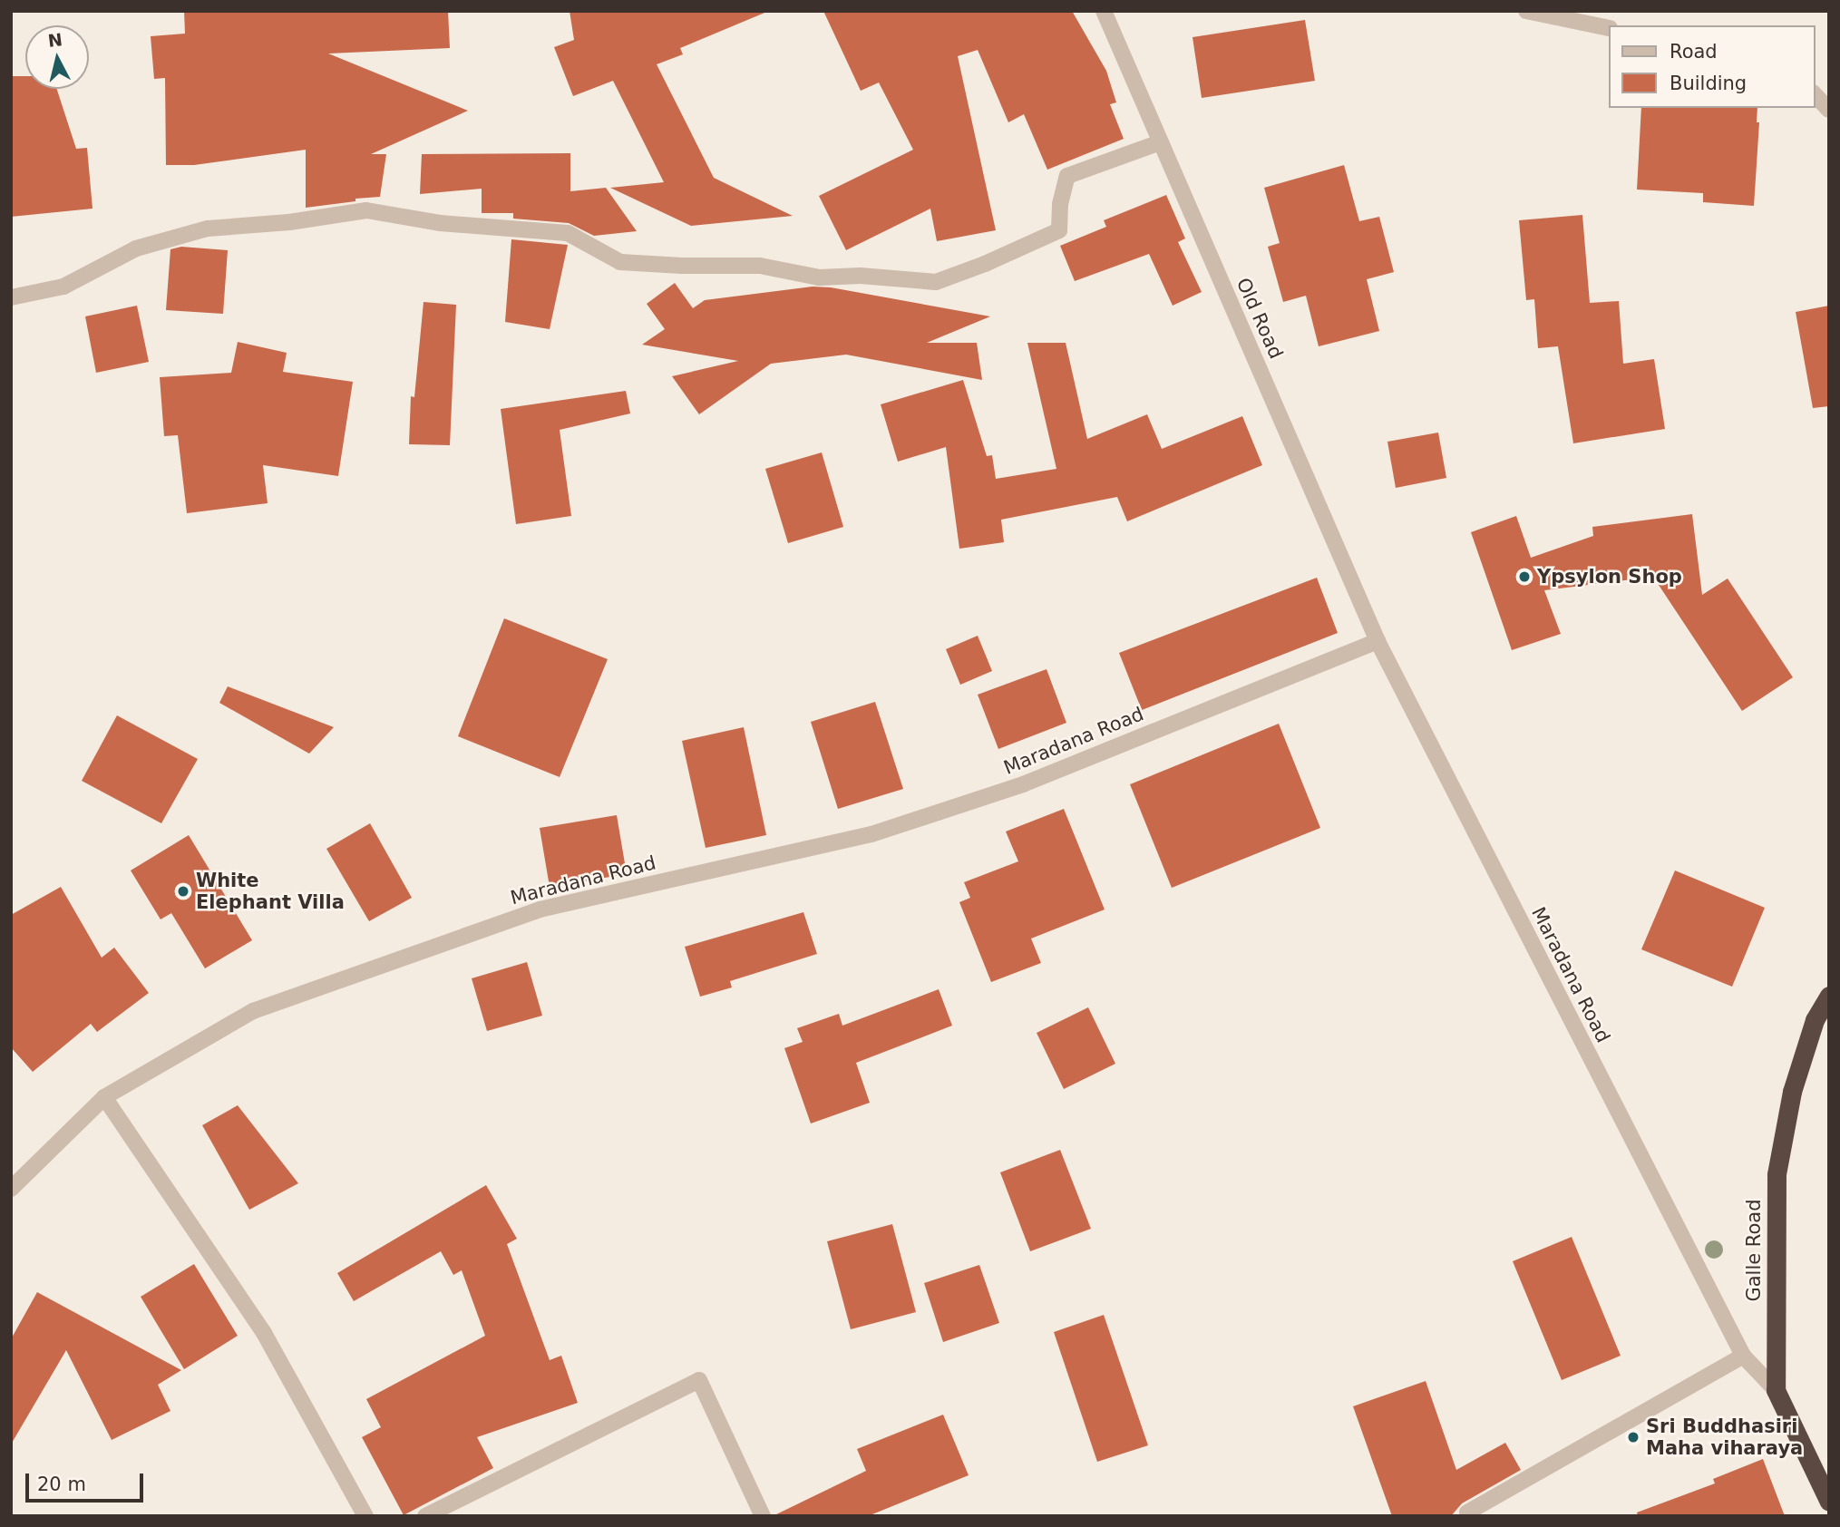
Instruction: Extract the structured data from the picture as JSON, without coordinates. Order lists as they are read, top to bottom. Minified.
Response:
{"streets":{"highway":["Galle Road"],"street":["Old Road","Maradana Road"]},"crossings":[["Old Road","Maradana Road"],["Maradana Road","Galle Road"]],"places":["Ypsylon Shop","White Elephant Villa","Sri Buddhasiri Maha viharaya"],"legend":["Road","Building"],"scale_bar":"20 m","north":"top"}
